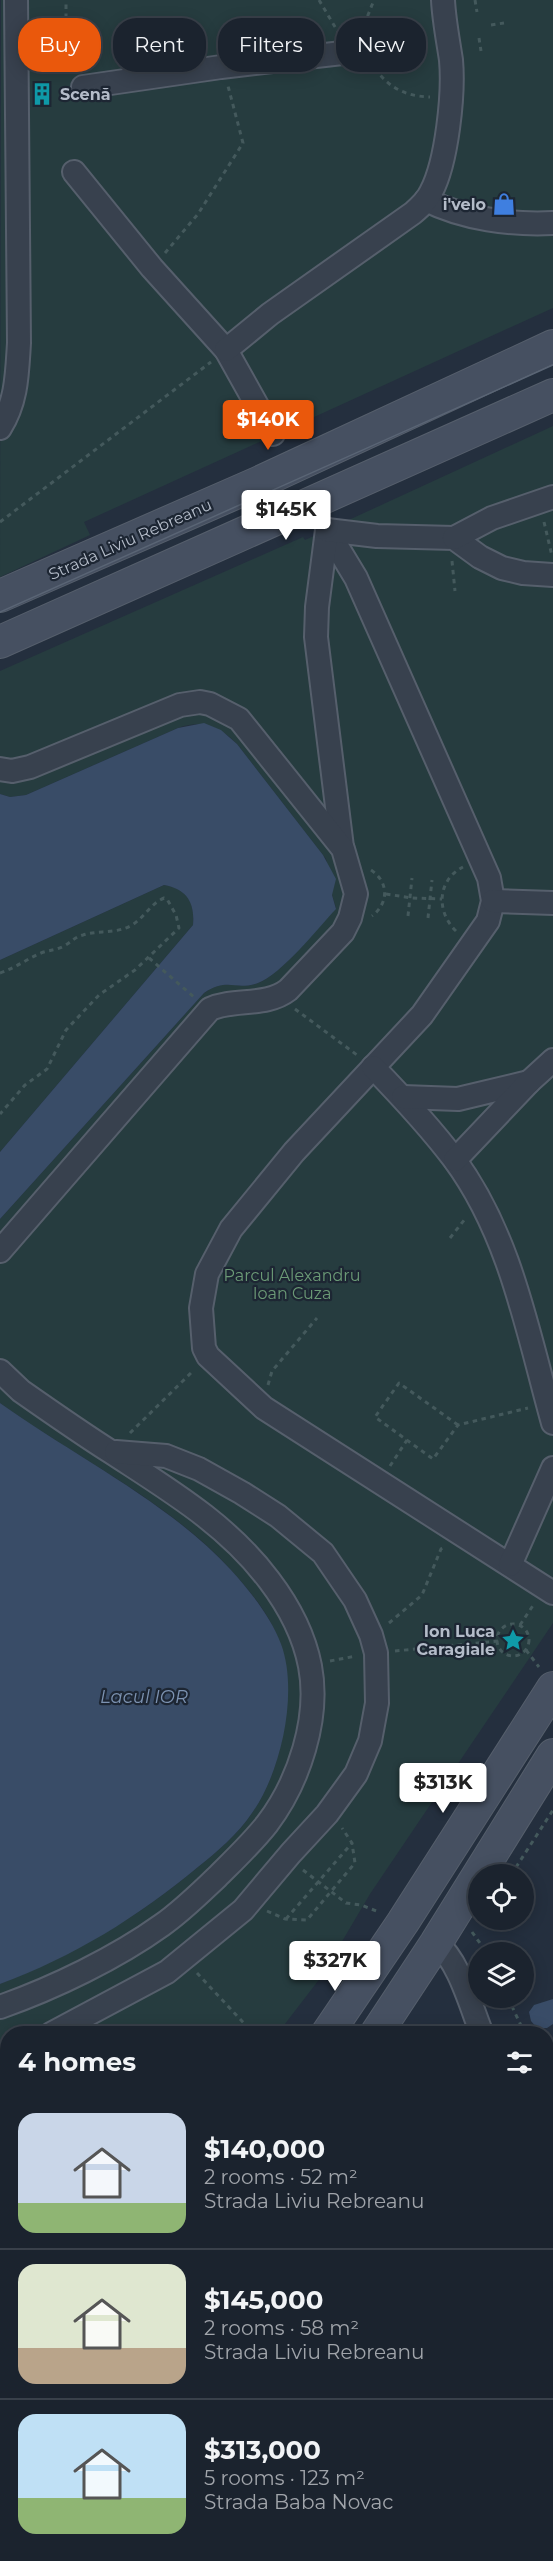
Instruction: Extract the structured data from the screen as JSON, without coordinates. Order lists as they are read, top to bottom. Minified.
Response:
{"streets":{"main road":["Strada Liviu Rebreanu"]},"water":["Lacul IOR"],"parks":["Parcul Alexandru Ioan Cuza"],"places":{"building":["Scenă"],"shop":["i'velo"],"place":["Ion Luca Caragiale"]},"page":{"chip":["Buy","Rent","Filters","New"],"price":["$140K","$145K","$313K","$327K"],"heading":"4 homes","list":[{"name":"$140,000","note":"2 rooms · 52 m² · Strada Liviu Rebreanu"},{"name":"$145,000","note":"2 rooms · 58 m² · Strada Liviu Rebreanu"},{"name":"$313,000","note":"5 rooms · 123 m² · Strada Baba Novac"}]}}
